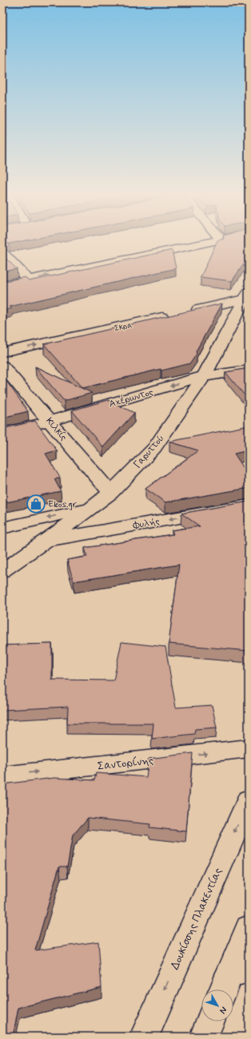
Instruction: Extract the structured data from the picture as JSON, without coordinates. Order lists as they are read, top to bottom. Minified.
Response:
{"streets":{"street":["Σκρα","Αχέρωντος","Κιλκίς","Γαρυττού","Φυλής","Σαντορίνης","Δουκίσσης Πλακεντίας"]},"crossings":[["Σκρα","Γαρυττού"],["Αχέρωντος","Κιλκίς"],["Αχέρωντος","Γαρυττού"],["Κιλκίς","Γαρυττού"],["Γαρυττού","Φυλής"]],"one_way":["Φυλής","Σαντορίνης","Δουκίσσης Πλακεντίας"],"places":{"shop":["Ekos.gr"]},"north":"bottom right"}
